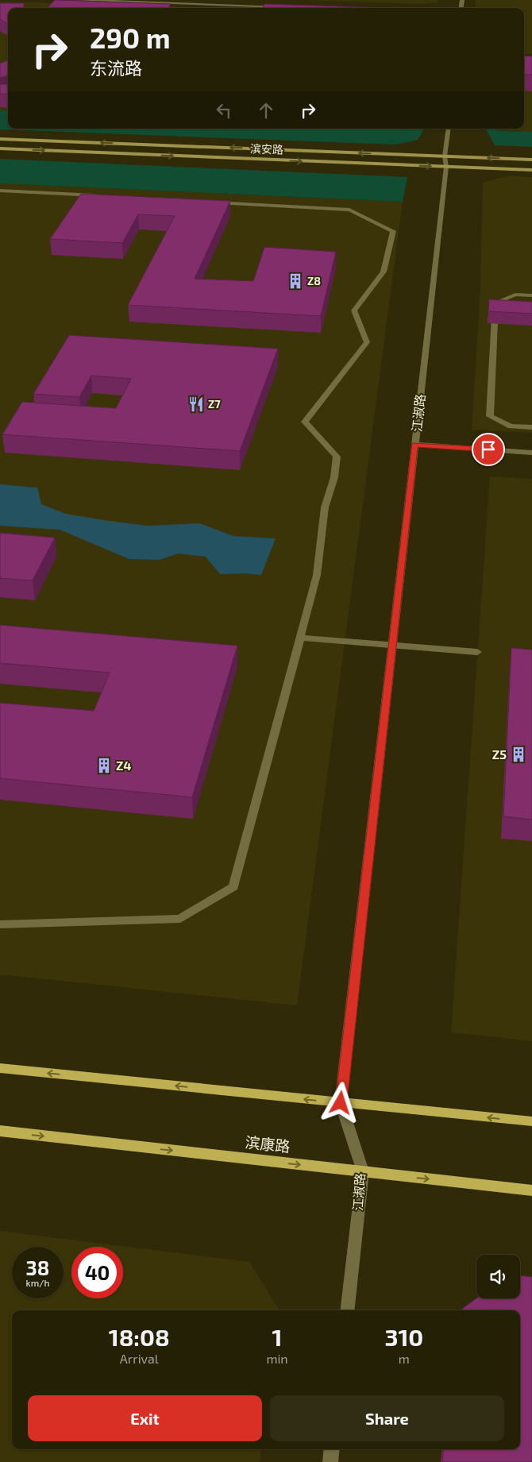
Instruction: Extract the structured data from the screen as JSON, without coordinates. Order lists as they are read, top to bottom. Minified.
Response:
{"streets":{"main road":["滨安路","滨康路"],"street":["江淑路"]},"crossings":[["滨安路","江淑路"],["江淑路","滨康路"]],"places":{"building":["Z8","Z5","Z4"],"restaurant":["Z7"]},"page":{"turn":["290 m","东流路"],"speed":"38 km/h","limit":"40","eta":["18:08","Arrival","1","min","310","m"],"buttons":["Exit","Share"]}}
